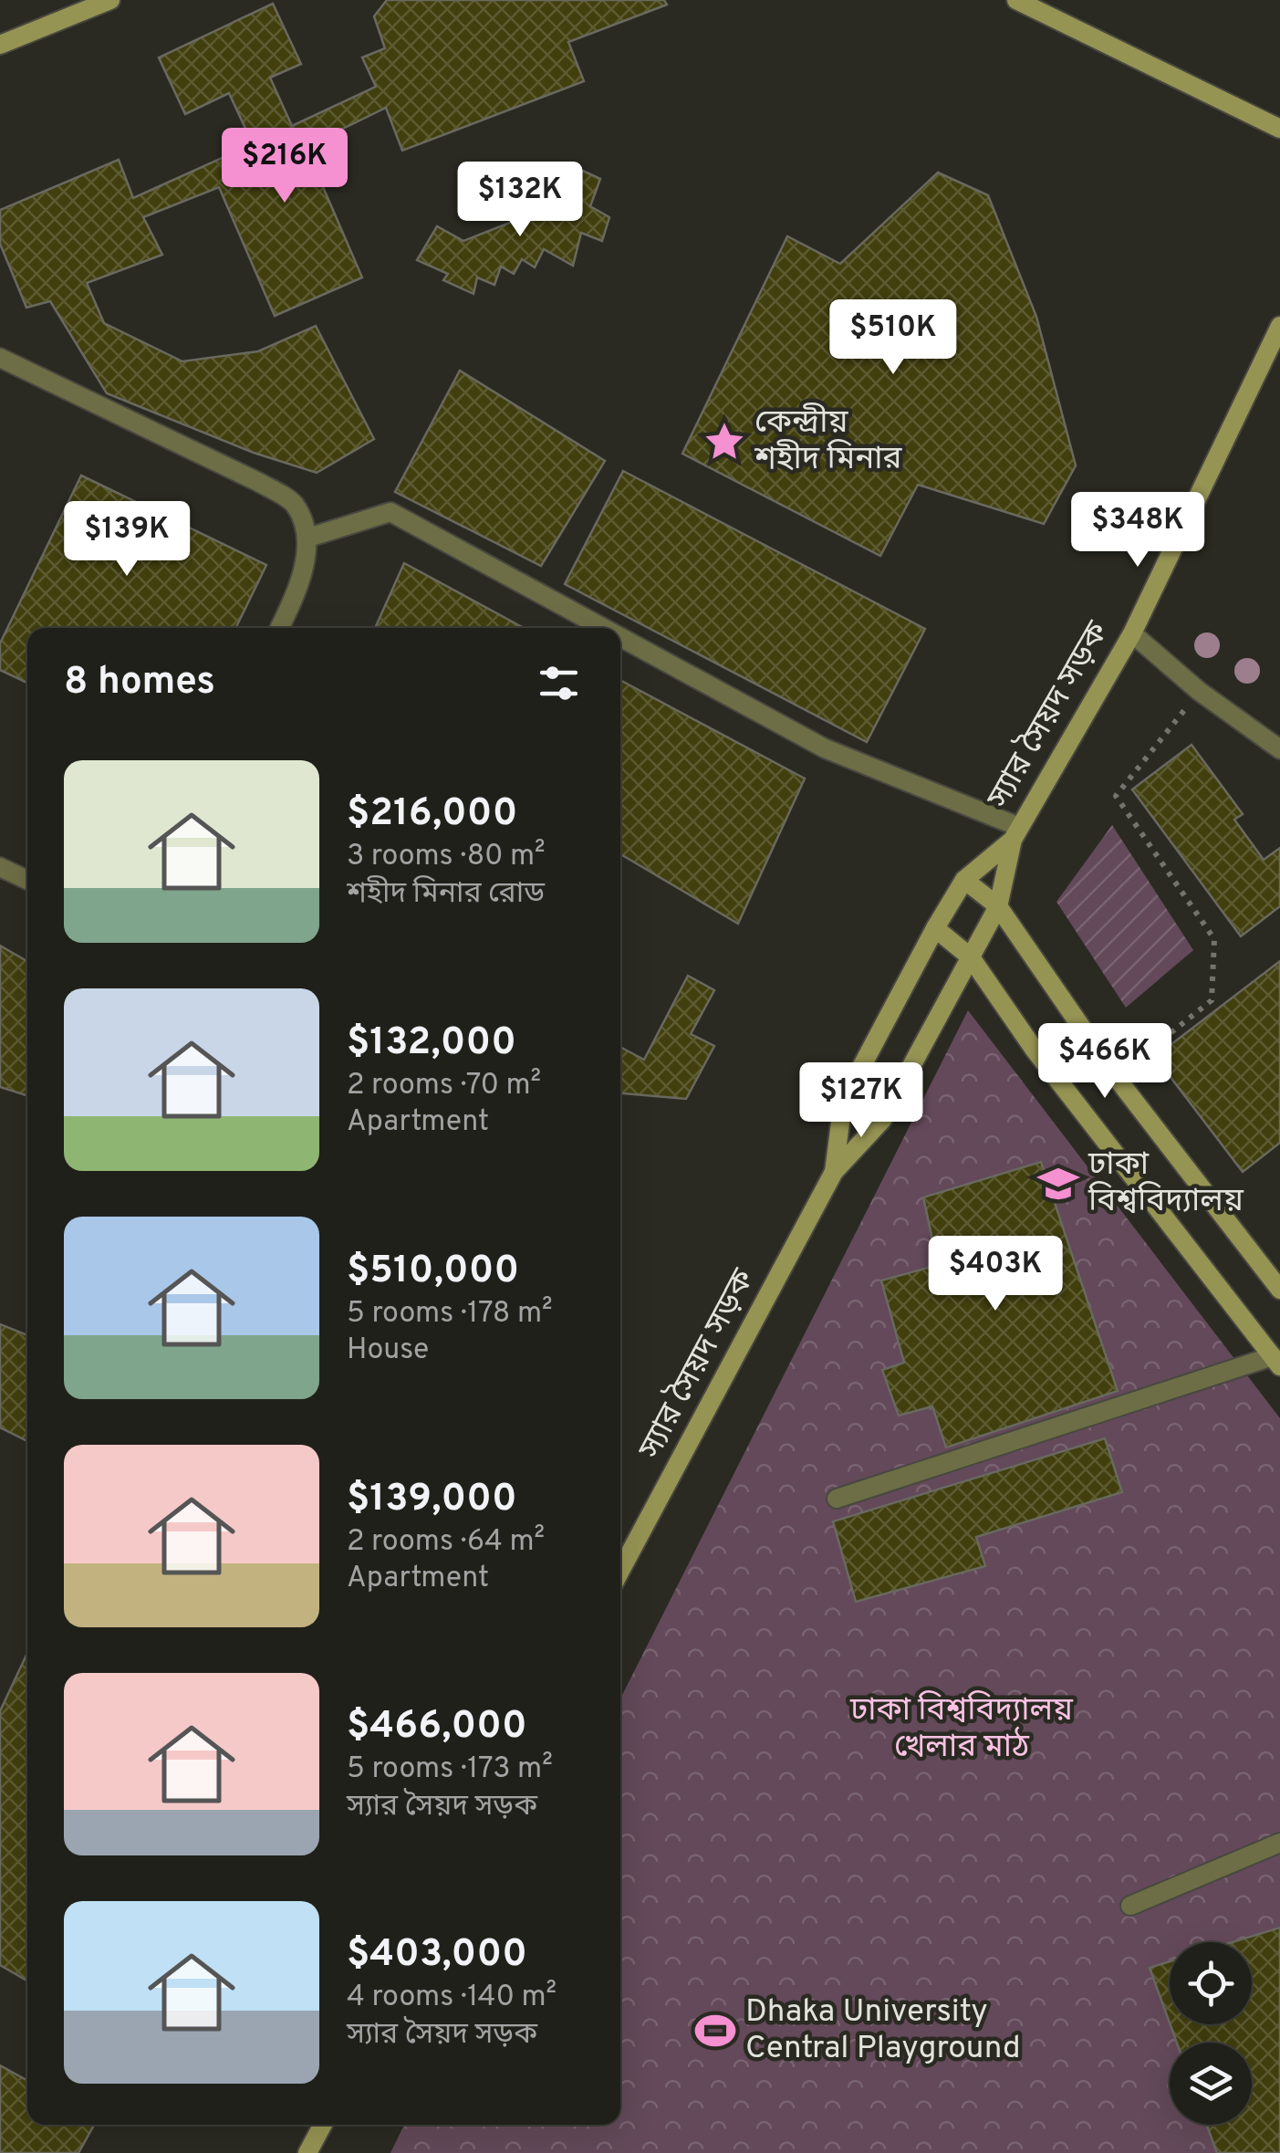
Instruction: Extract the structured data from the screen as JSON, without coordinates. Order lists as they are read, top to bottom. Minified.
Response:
{"streets":{"main road":["স্যার সৈয়দ সড়ক"]},"parks":["ঢাকা বিশ্ববিদ্যালয় খেলার মাঠ"],"places":{"place":["কেন্দ্রীয় শহীদ মিনার"],"school or university":["ঢাকা বিশ্ববিদ্যালয়"],"sports":["Dhaka University Central Playground"]},"page":{"price":["$216K","$132K","$510K","$348K","$139K","$466K","$127K","$403K"],"heading":"8 homes","list":[{"name":"$216,000","note":"3 rooms · 80 m² · শহীদ মিনার রোড"},{"name":"$132,000","note":"2 rooms · 70 m² · Apartment"},{"name":"$510,000","note":"5 rooms · 178 m² · House"},{"name":"$139,000","note":"2 rooms · 64 m² · Apartment"},{"name":"$466,000","note":"5 rooms · 173 m² · স্যার সৈয়দ সড়ক"},{"name":"$403,000","note":"4 rooms · 140 m² · স্যার সৈয়দ সড়ক"}]}}
